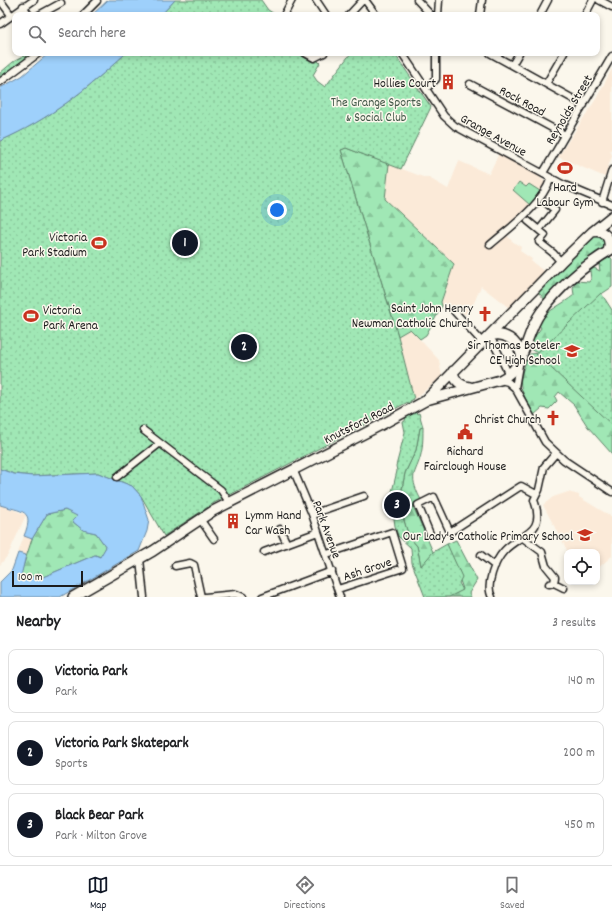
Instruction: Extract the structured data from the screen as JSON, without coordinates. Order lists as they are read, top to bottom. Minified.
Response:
{"streets":{"highway":["Knutsford Road"],"street":["Rock Road","Reynolds Street","Grange Avenue","Park Avenue","Ash Grove"]},"crossings":[["Rock Road","Reynolds Street"],["Reynolds Street","Grange Avenue"],["Knutsford Road","Park Avenue"],["Park Avenue","Ash Grove"]],"parks":["The Grange Sports & Social Club"],"places":{"building":["Hollies Court","Lymm Hand Car Wash"],"sports":["Hard Labour Gym","Victoria Park Stadium","Victoria Park Arena"],"church":["Saint John Henry Newman Catholic Church","Christ Church"],"school or university":["Sir Thomas Boteler CE High School","Our Lady's Catholic Primary School"],"public building":["Richard Fairclough House"]},"scale_bar":"100 m","page":{"search":"Search here","pins":["1","2","3"],"scale":"100 m","heading":["Nearby","3 results"],"list":[{"mark":"1","name":"Victoria Park","note":"Park","value":"140 m"},{"mark":"2","name":"Victoria Park Skatepark","note":"Sports","value":"200 m"},{"mark":"3","name":"Black Bear Park","note":"Park · Milton Grove","value":"450 m"}],"nav":["Map","Directions","Saved"]}}
